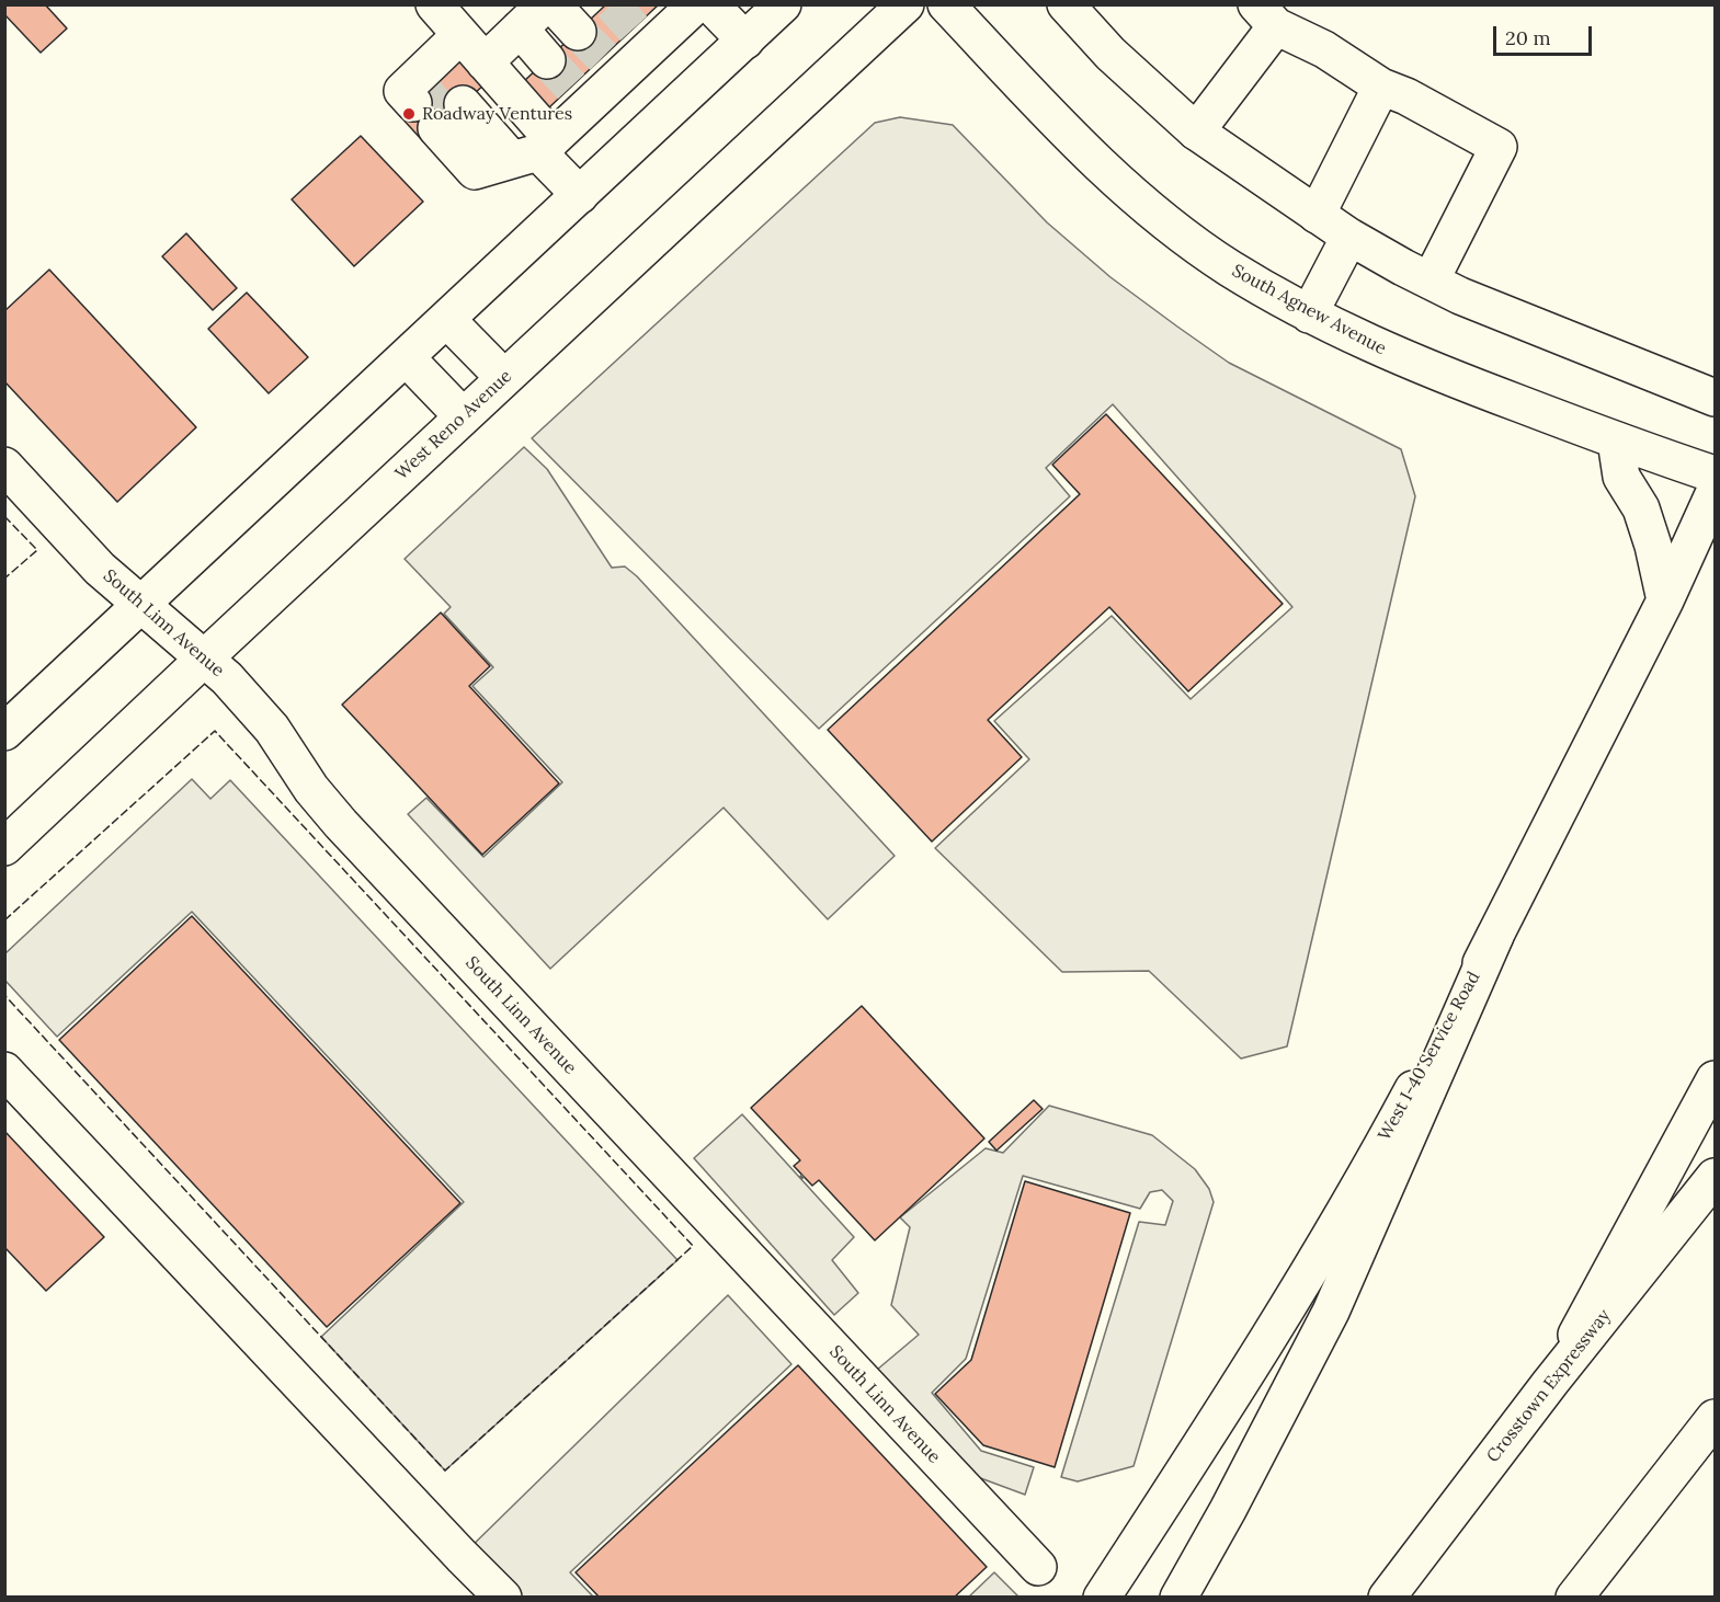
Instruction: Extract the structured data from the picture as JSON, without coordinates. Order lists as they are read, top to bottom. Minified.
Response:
{"streets":{"main road":["South Agnew Avenue","West Reno Avenue","South Linn Avenue","West I-40 Service Road","Crosstown Expressway"]},"crossings":[["West Reno Avenue","South Linn Avenue"]],"places":["Roadway Ventures"],"scale_bar":"20 m"}
